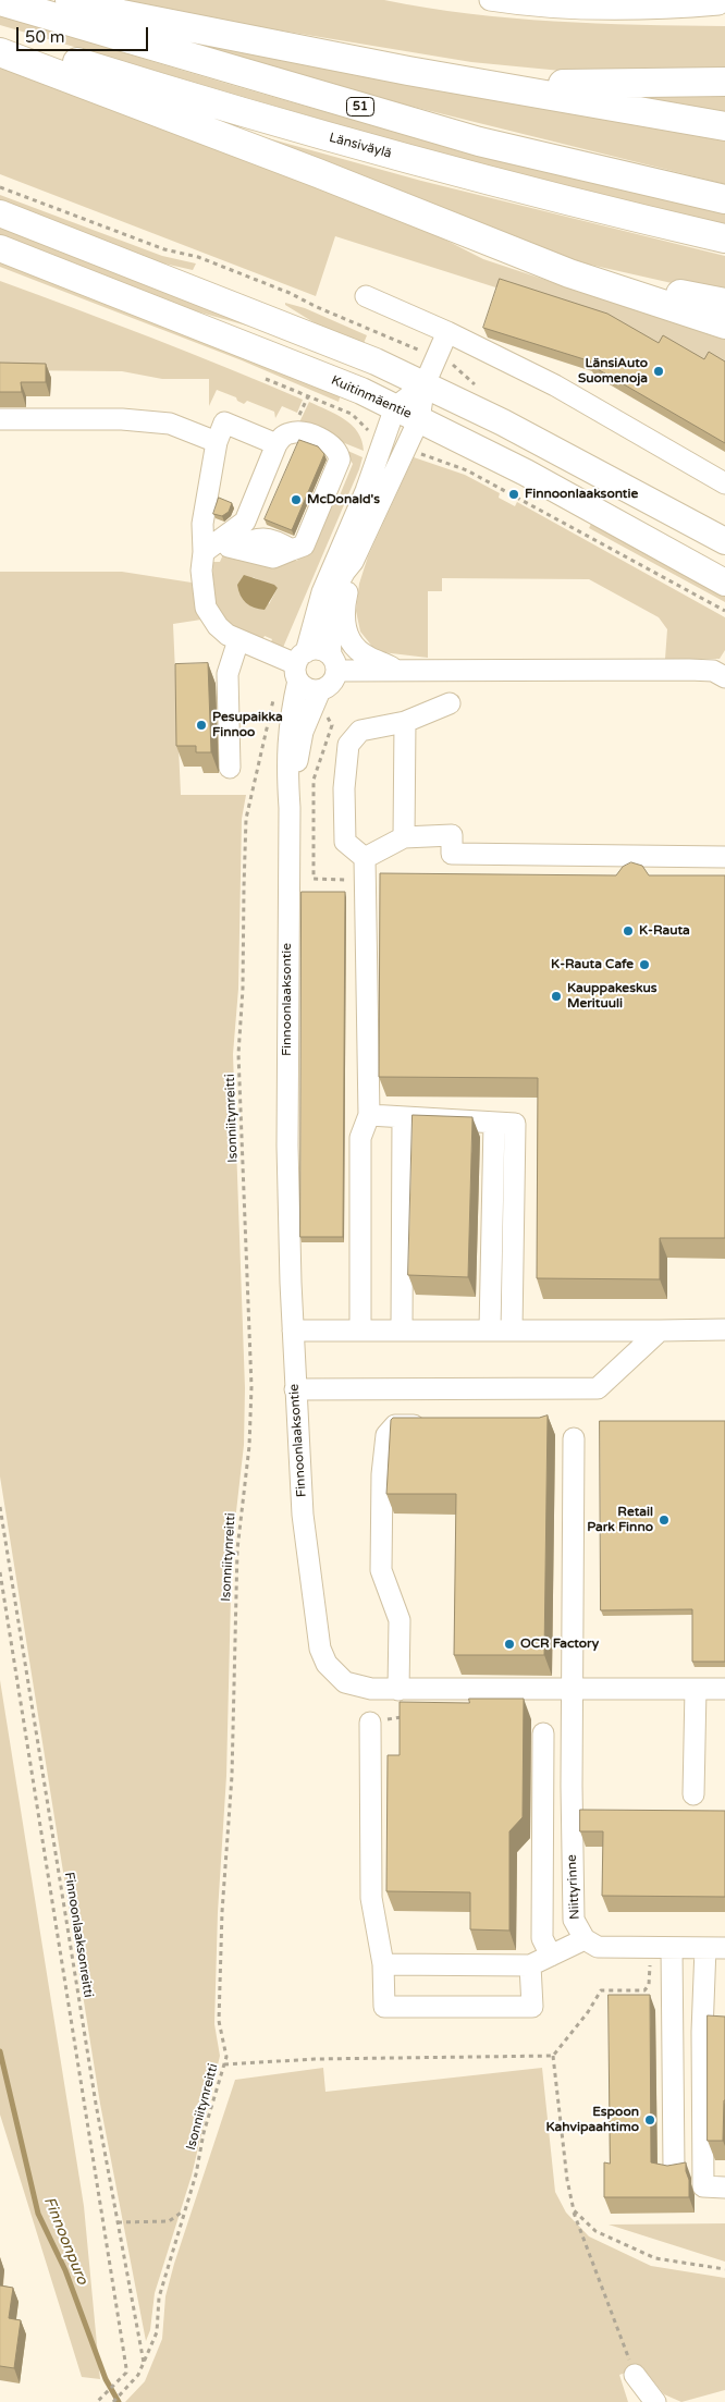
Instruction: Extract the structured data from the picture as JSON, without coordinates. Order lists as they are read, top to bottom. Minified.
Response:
{"streets":{"highway":["51","Länsiväylä"],"main road":["Kuitinmäentie"],"street":["Finnoonlaaksontie","Niittyrinne"],"path":["Isonniitynreitti","Finnoonlaaksonreitti"]},"crossings":[["Kuitinmäentie","Finnoonlaaksontie"],["Finnoonlaaksontie","Niittyrinne"],["Isonniitynreitti","Finnoonlaaksonreitti"]],"water":["Finnoonpuro"],"places":["LänsiAuto Suomenoja","Finnoonlaaksontie","McDonald's","Pesupaikka Finnoo","K-Rauta","K-Rauta Cafe","Kauppakeskus Merituuli","Retail Park Finno","OCR Factory","Espoon Kahvipaahtimo"],"scale_bar":"50 m"}
